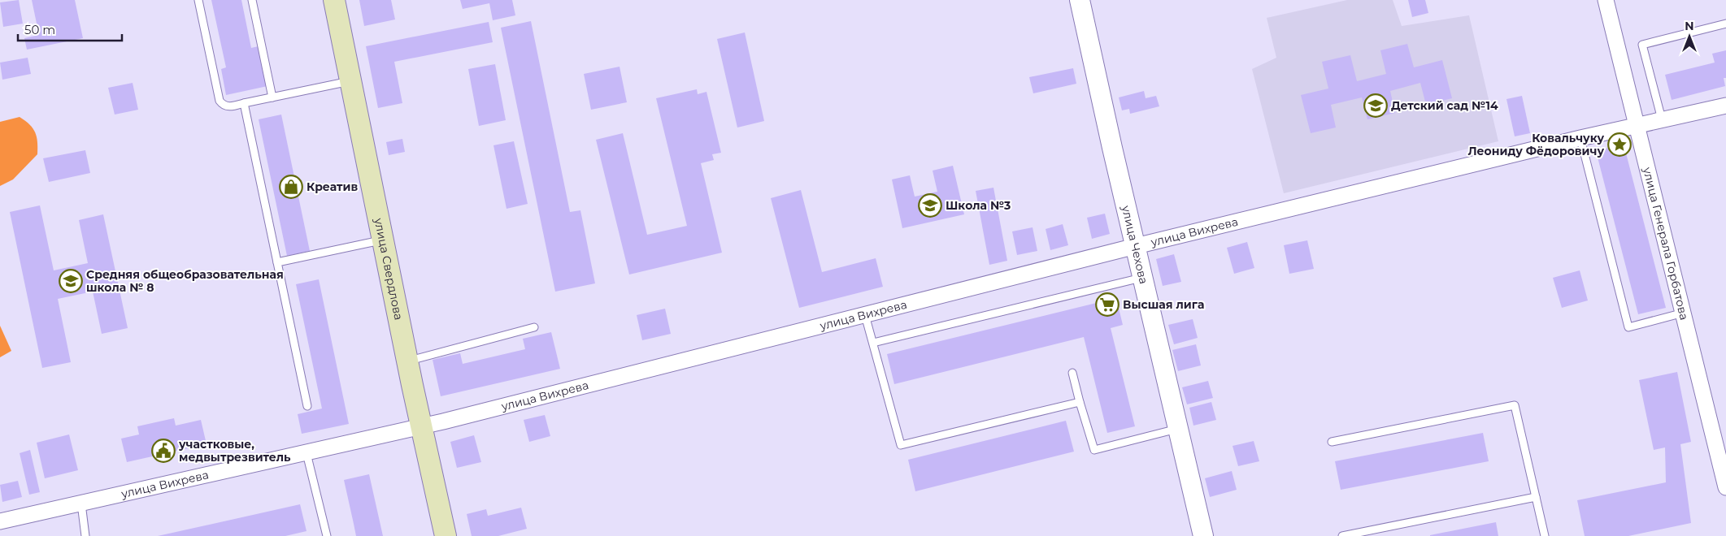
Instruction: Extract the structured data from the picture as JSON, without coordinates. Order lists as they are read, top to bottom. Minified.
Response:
{"streets":{"main road":["улица Свердлова"],"street":["улица Вихрева","улица Генерала Горбатова","улица Чехова"]},"crossings":[["улица Вихрева","улица Генерала Горбатова"],["улица Вихрева","улица Чехова"],["улица Вихрева","улица Свердлова"]],"places":{"school or university":["Детский сад №14","Школа №3","Средняя общеобразовательная школа № 8"],"place":["Ковальчуку Леониду Фёдоровичу"],"shop":["Креатив"],"supermarket":["Высшая лига"],"public building":["участковые, медвытрезвитель"]},"scale_bar":"50 m","north":"top"}
